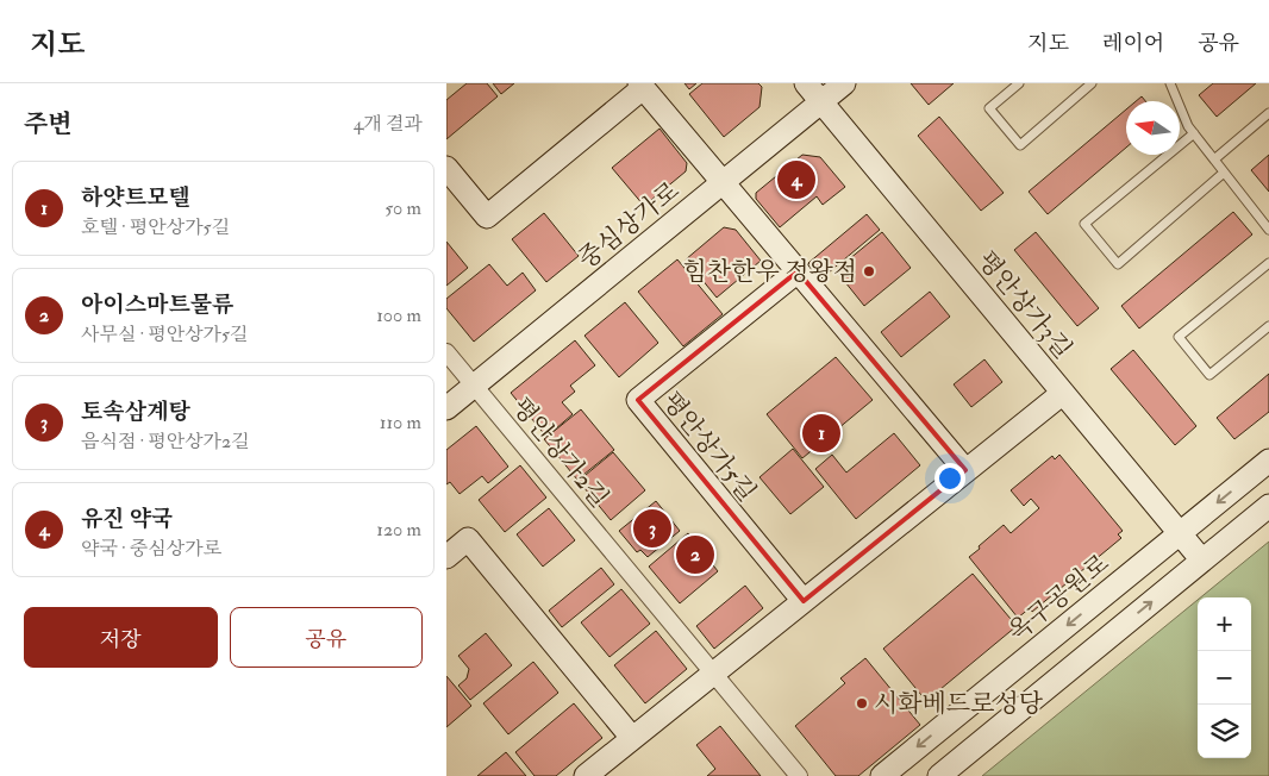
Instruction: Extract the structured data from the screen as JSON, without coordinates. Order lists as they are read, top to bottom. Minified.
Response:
{"streets":{"street":["중심상가로","평안상가3길","평안상가5길","평안상가2길","옥구공원로"]},"crossings":[["중심상가로","평안상가3길"],["중심상가로","평안상가2길"],["평안상가3길","옥구공원로"]],"places":["힘찬한우 정왕점","시화베드로성당"],"north":"left","page":{"header":"지도","nav":["지도","레이어","공유"],"heading":["주변","4개 결과"],"pins":["4","1","3","2"],"list":[{"mark":"1","name":"하얏트모텔","note":"호텔 · 평안상가5길","value":"50 m"},{"mark":"2","name":"아이스마트물류","note":"사무실 · 평안상가5길","value":"100 m"},{"mark":"3","name":"토속삼계탕","note":"음식점 · 평안상가2길","value":"110 m"},{"mark":"4","name":"유진 약국","note":"약국 · 중심상가로","value":"120 m"}],"buttons":["저장","공유"],"map_buttons":["+","−"]}}
